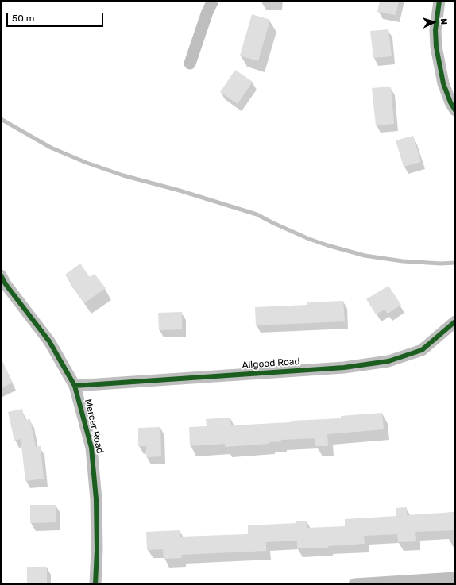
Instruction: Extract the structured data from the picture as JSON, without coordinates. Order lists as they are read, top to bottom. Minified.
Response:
{"streets":{"street":["Allgood Road","Mercer Road"]},"crossings":[["Allgood Road","Mercer Road"]],"scale_bar":"50 m","north":"right"}
